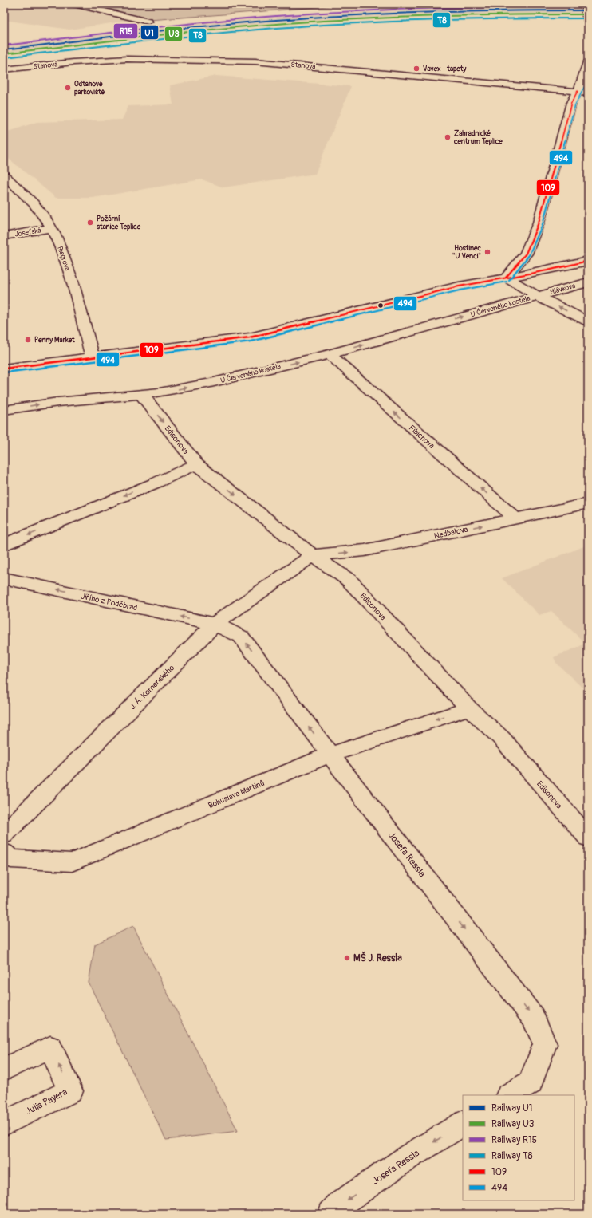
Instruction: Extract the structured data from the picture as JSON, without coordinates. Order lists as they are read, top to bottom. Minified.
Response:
{"streets":{"street":["Stanová","Josefská","Riegrova","Hlávkova","U Červeného kostela","Fibichova","Edisonova","Nedbalova","Jiřího z Poděbrad","J. Á. Komenského","Bohuslava Martinů","Josefa Ressla","Julia Payera"]},"crossings":[["Josefská","Riegrova"],["Hlávkova","U Červeného kostela"],["U Červeného kostela","Fibichova"],["U Červeného kostela","Edisonova"],["Fibichova","Nedbalova"],["Edisonova","Nedbalova"],["Edisonova","J. Á. Komenského"],["Edisonova","Bohuslava Martinů"],["Nedbalova","J. Á. Komenského"],["Jiřího z Poděbrad","J. Á. Komenského"],["Jiřího z Poděbrad","Josefa Ressla"],["J. Á. Komenského","Josefa Ressla"],["Bohuslava Martinů","Josefa Ressla"]],"one_way":["Fibichova","Edisonova","Nedbalova","Jiřího z Poděbrad"],"places":["Vavex - tapety","Odtahové parkoviště","Zahradnické centrum Teplice","Požární stanice Teplice","Hostinec \"U Venci\"","Penny Market","MŠ J. Ressla"],"lines":["rail line R15","rail line U1","rail line U3","rail line T8","transit line 494","transit line 109"],"legend":["Railway U1","Railway U3","Railway R15","Railway T8","109","494"]}
